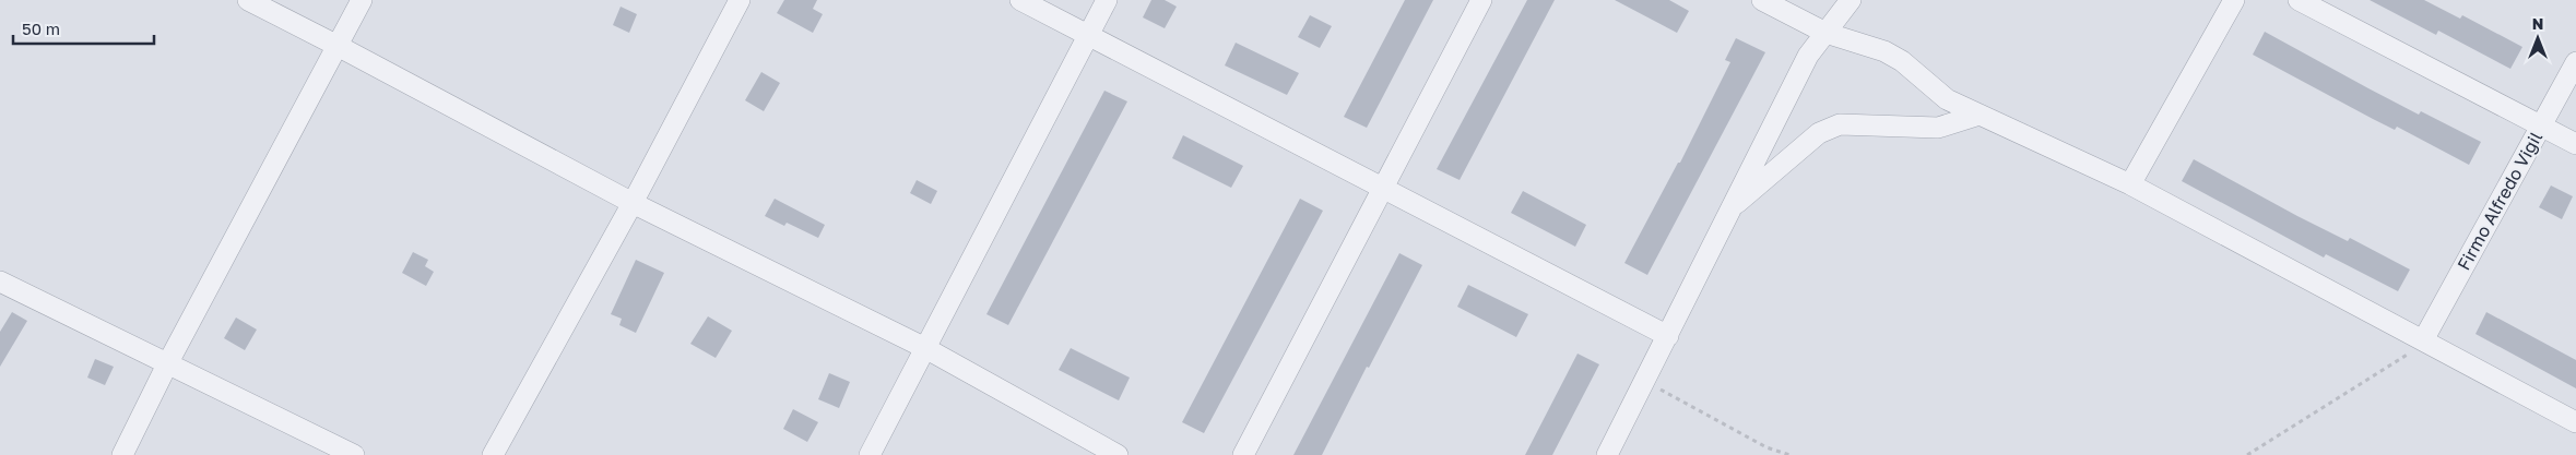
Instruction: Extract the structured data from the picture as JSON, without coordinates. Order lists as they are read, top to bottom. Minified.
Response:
{"streets":{"street":["Firmo Alfredo Vigil"]},"scale_bar":"50 m","north":"top"}
